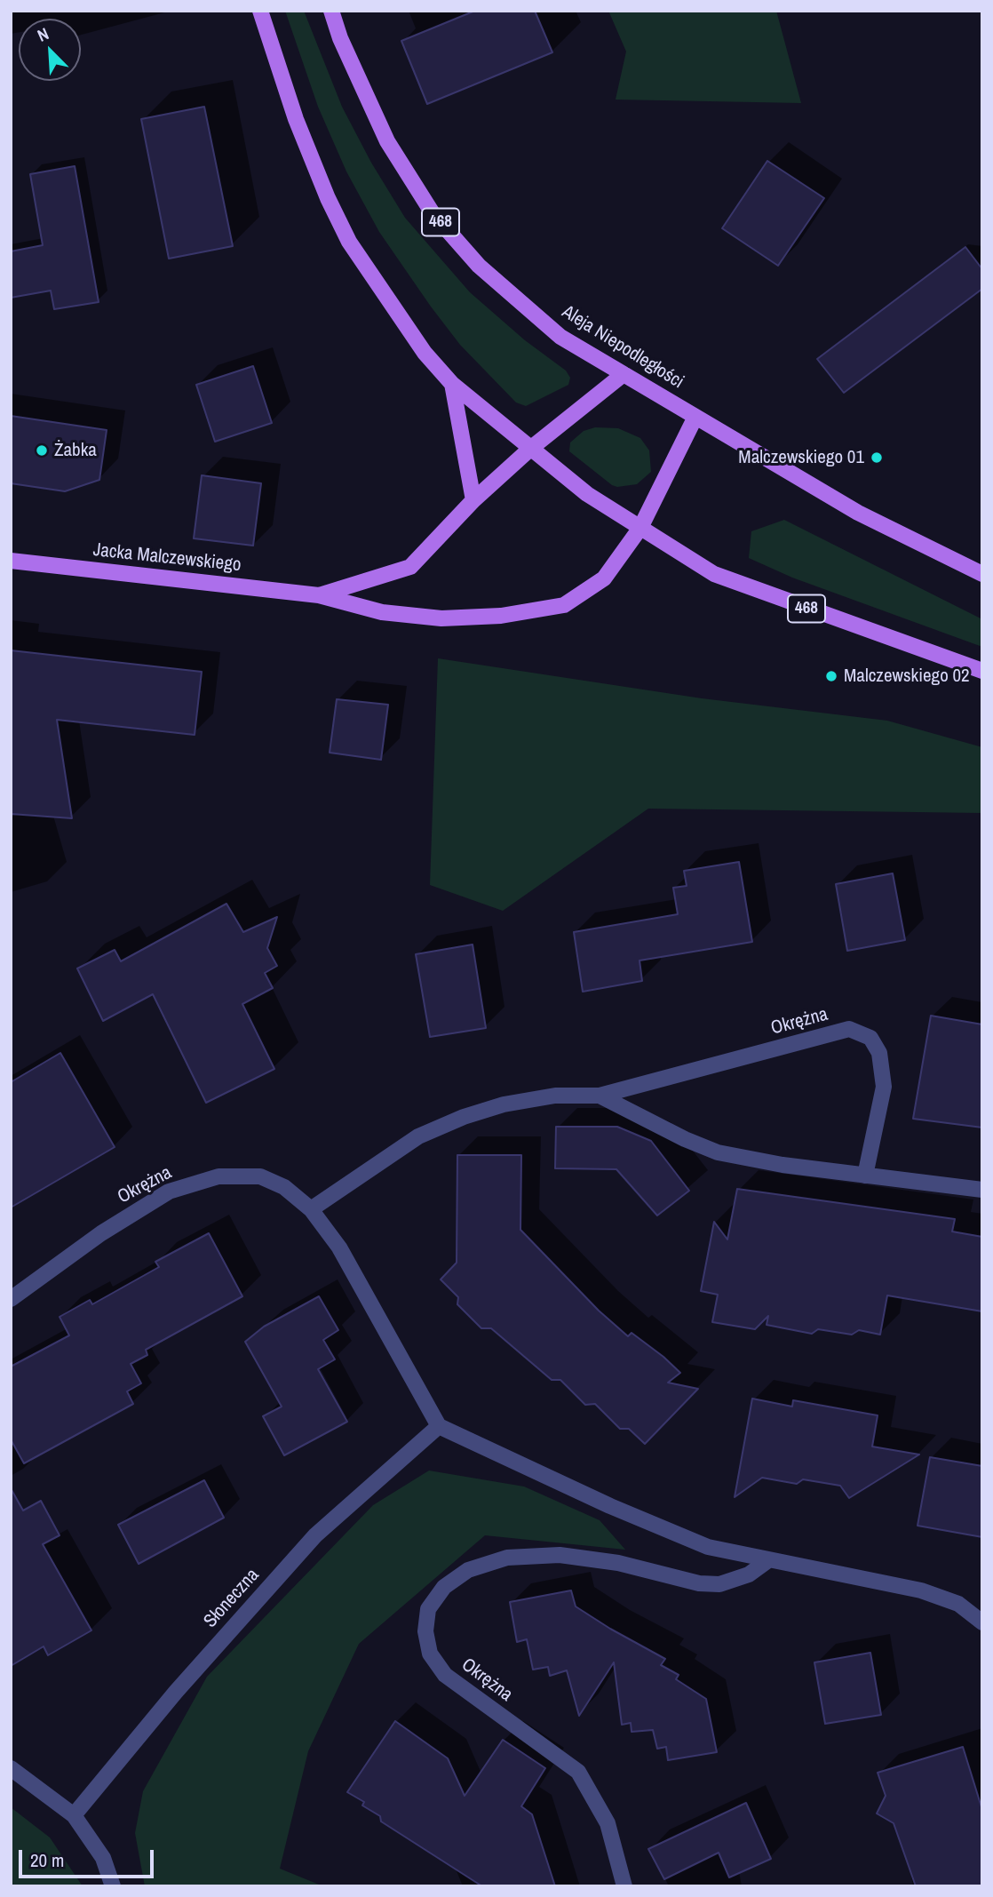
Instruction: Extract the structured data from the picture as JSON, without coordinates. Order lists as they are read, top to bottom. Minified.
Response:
{"streets":{"main road":["468","Aleja Niepodległości","Jacka Malczewskiego"],"street":["Okrężna","Słoneczna"]},"crossings":[["468","Jacka Malczewskiego"],["Aleja Niepodległości","Jacka Malczewskiego"],["Okrężna","Słoneczna"]],"places":["Żabka","Malczewskiego 01","Malczewskiego 02"],"scale_bar":"20 m","north":"top left"}
